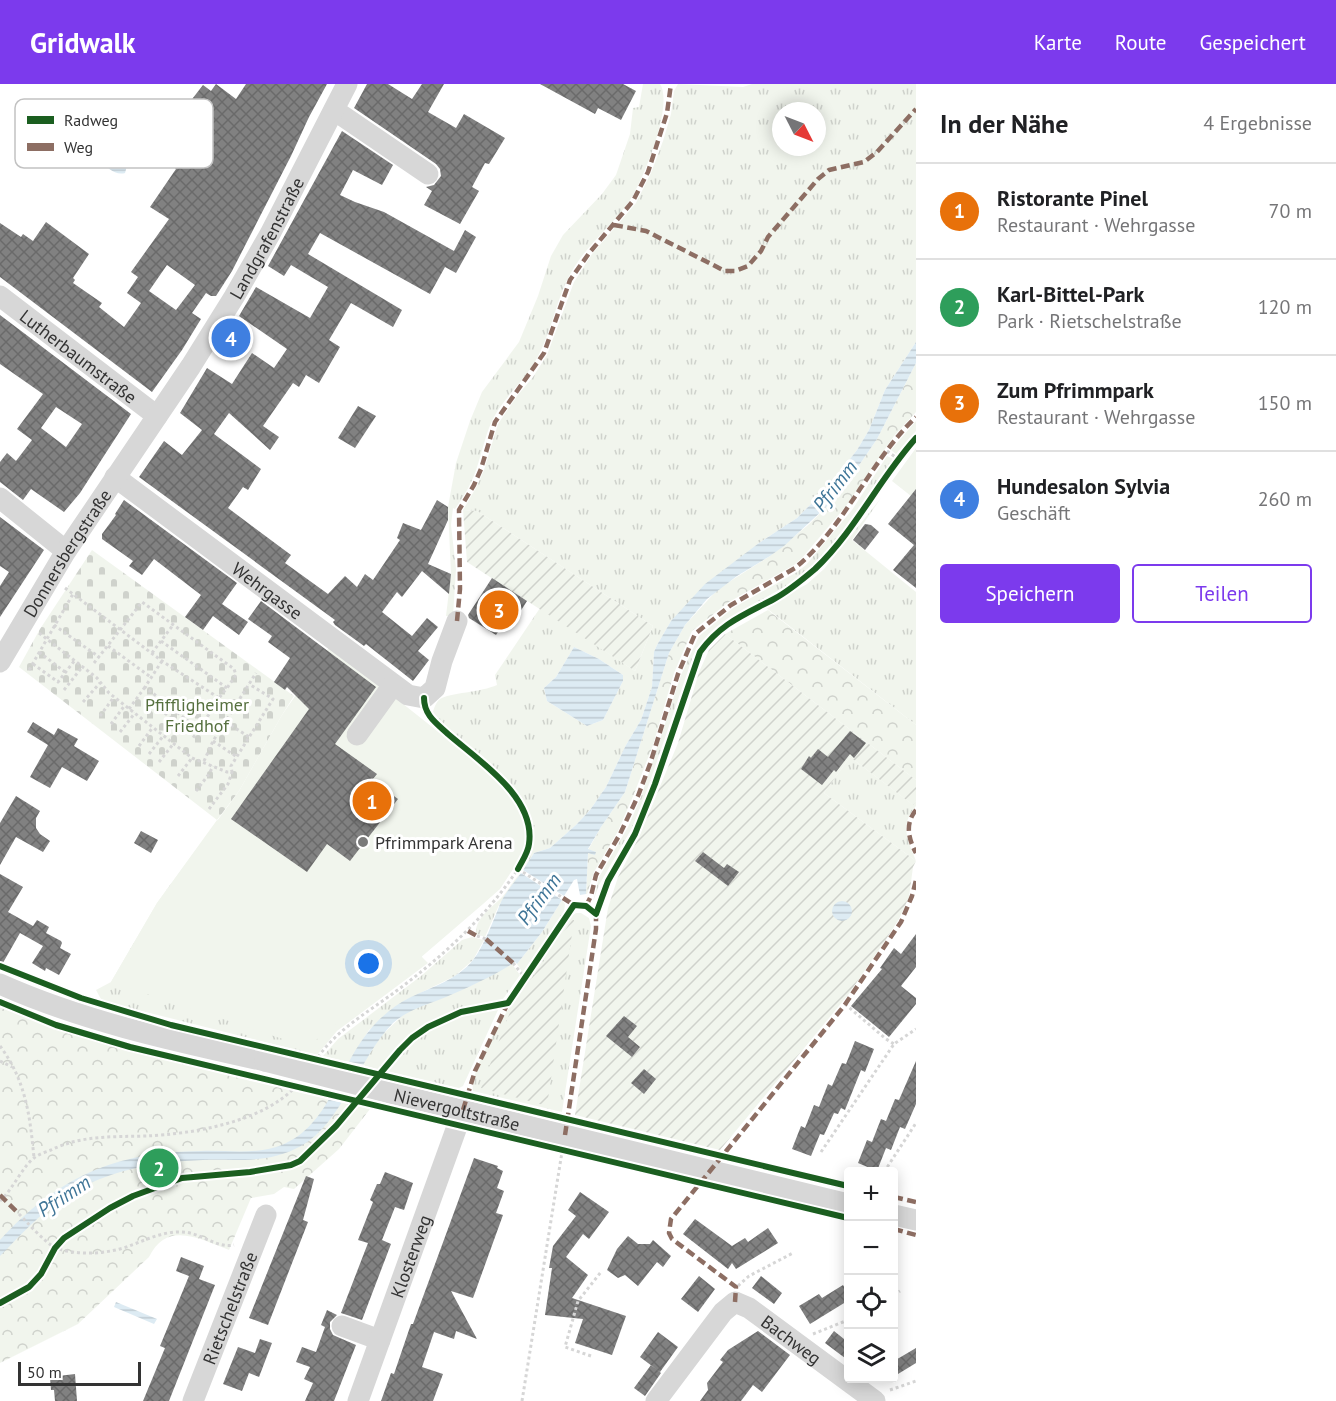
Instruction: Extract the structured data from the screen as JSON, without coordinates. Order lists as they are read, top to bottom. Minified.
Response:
{"streets":{"street":["Landgrafenstraße","Lutherbaumstraße","Donnersbergstraße","Wehrgasse","Nievergoltstraße","Klosterweg","Rietschelstraße","Bachweg"]},"crossings":[["Landgrafenstraße","Lutherbaumstraße"],["Landgrafenstraße","Donnersbergstraße"],["Landgrafenstraße","Wehrgasse"],["Donnersbergstraße","Wehrgasse"],["Nievergoltstraße","Klosterweg"]],"water":["Pfrimm"],"parks":["Pfiffligheimer Friedhof"],"places":["Pfrimmpark Arena"],"legend":["Radweg","Weg"],"scale_bar":"50 m","north":"bottom right","page":{"header":"Gridwalk","nav":["Karte","Route","Gespeichert"],"heading":["In der Nähe","4 Ergebnisse"],"list":[{"mark":"1","name":"Ristorante Pinel","note":"Restaurant · Wehrgasse","value":"70 m"},{"mark":"2","name":"Karl-Bittel-Park","note":"Park · Rietschelstraße","value":"120 m"},{"mark":"3","name":"Zum Pfrimmpark","note":"Restaurant · Wehrgasse","value":"150 m"},{"mark":"4","name":"Hundesalon Sylvia","note":"Geschäft","value":"260 m"}],"pins":["4","3","1","2"],"buttons":["Speichern","Teilen"],"map_buttons":["+","−"],"scale":"50 m"}}
